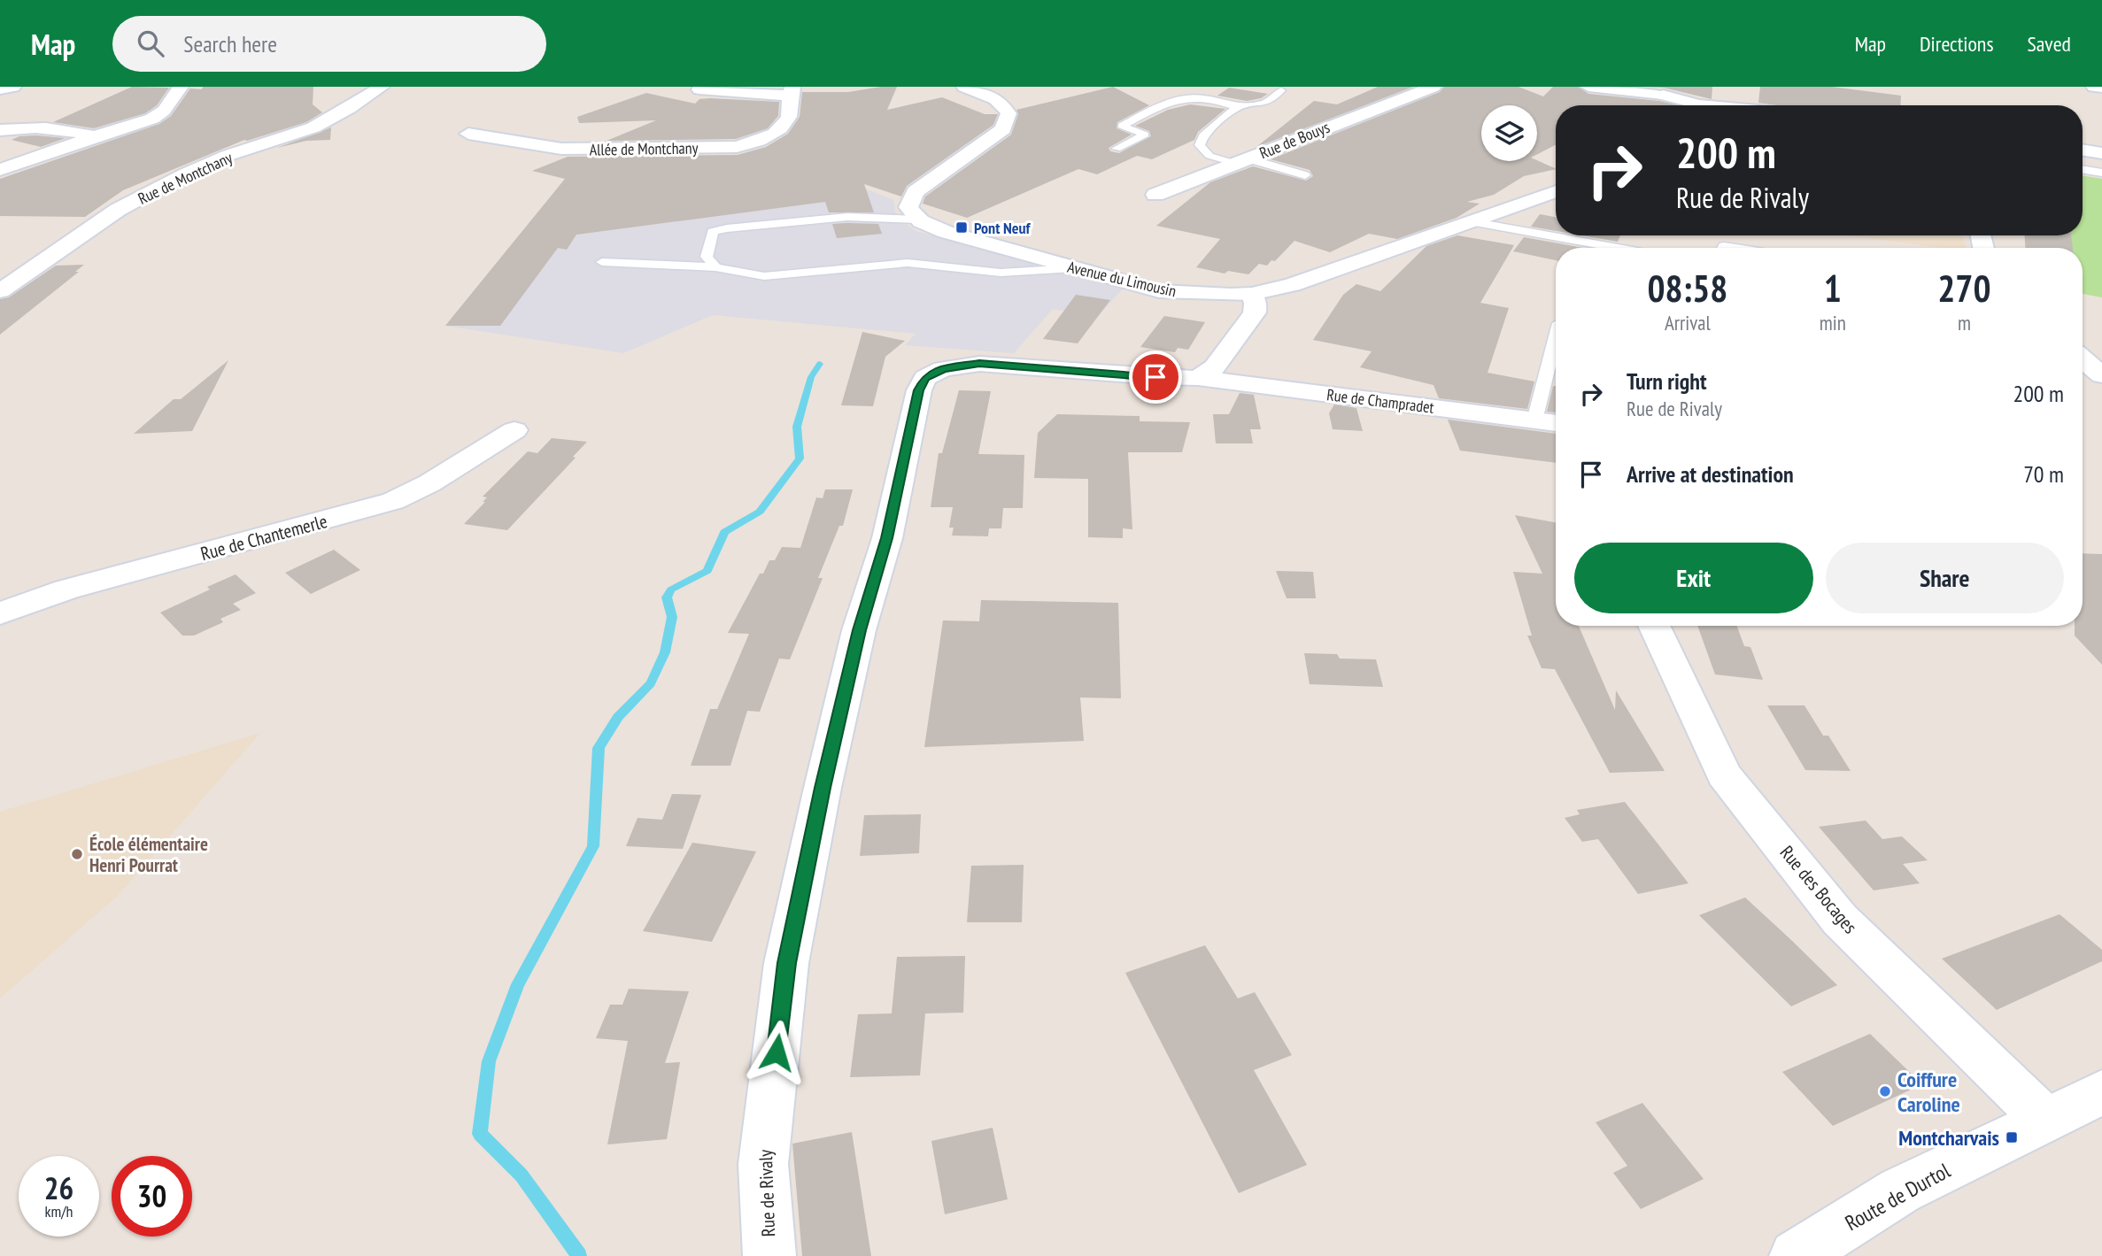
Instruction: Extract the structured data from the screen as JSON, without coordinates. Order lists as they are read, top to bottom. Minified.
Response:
{"streets":{"street":["Rue de Bouys","Allée de Montchany","Rue de Montchany","Avenue du Limousin","Rue de Champradet","Rue de Chantemerle","Rue des Bocages","Rue de Rivaly","Route de Durtol"]},"crossings":[["Rue de Champradet","Rue de Rivaly"],["Rue des Bocages","Route de Durtol"]],"places":{"transit":["Pont Neuf","Montcharvais"],"other":["École élémentaire Henri Pourrat","Coiffure Caroline"]},"page":{"header":"Map","search":"Search here","nav":["Map","Directions","Saved"],"turn":["200 m","Rue de Rivaly"],"eta":["08:58","Arrival","1","min","270","m"],"list":[{"name":"Turn right","note":"Rue de Rivaly","value":"200 m"},{"name":"Arrive at destination","value":"70 m"}],"buttons":["Exit","Share"],"speed":"26 km/h","limit":"30"}}
